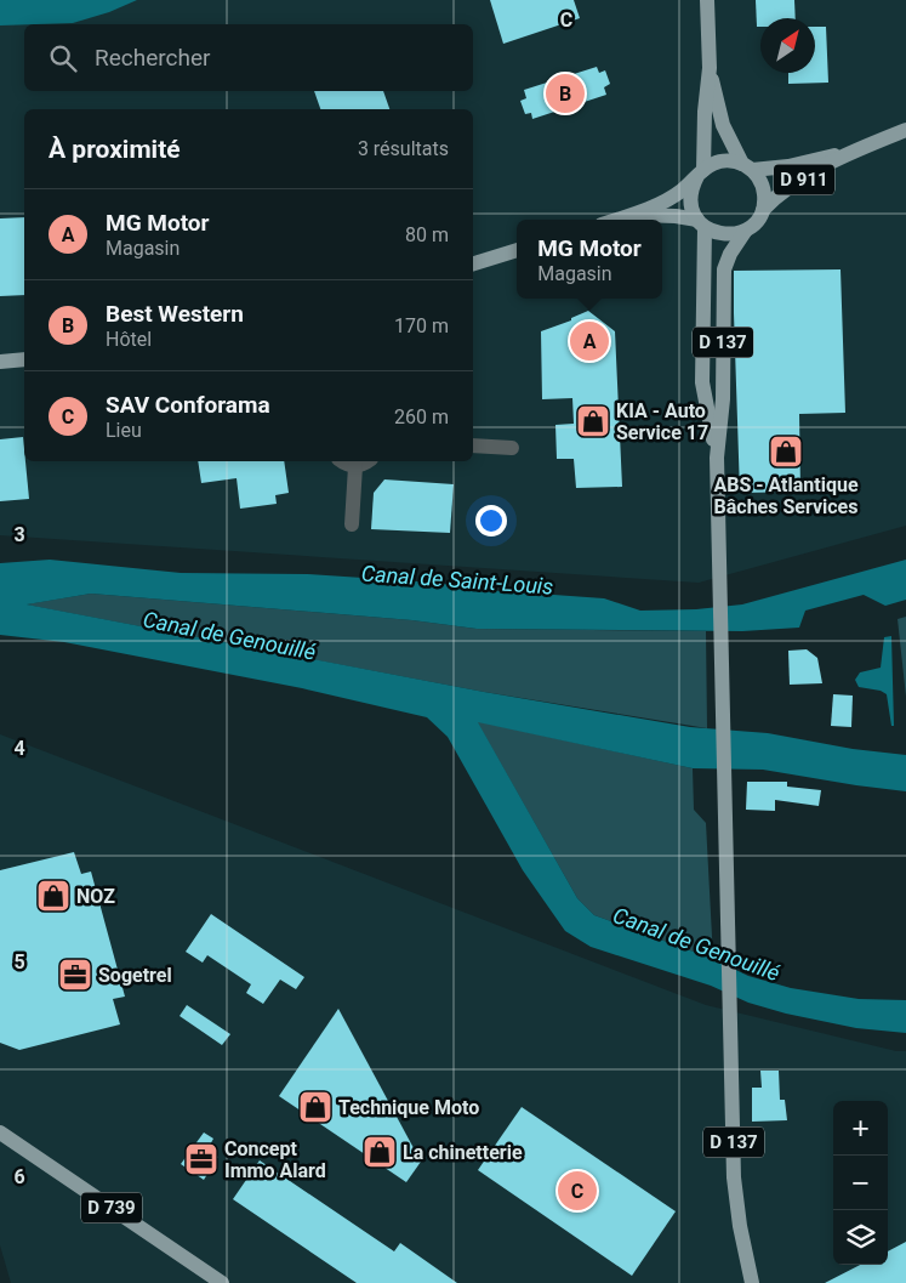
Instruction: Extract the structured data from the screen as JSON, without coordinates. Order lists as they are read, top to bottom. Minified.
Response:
{"streets":{"main road":["D 911","D 137","D 739"]},"crossings":[["D 911","D 137"]],"water":["Canal de Saint-Louis","Canal de Genouillé"],"places":{"shop":["KIA - Auto Service 17","ABS - Atlantique Bâches Services","NOZ","Technique Moto","La chinetterie"],"office":["Sogetrel","Concept Immo Alard"]},"north":"top right","page":{"search":"Rechercher","pins":["B","A","C"],"heading":["À proximité","3 résultats"],"list":[{"mark":"A","name":"MG Motor","note":"Magasin","value":"80 m"},{"mark":"B","name":"Best Western","note":"Hôtel","value":"170 m"},{"mark":"C","name":"SAV Conforama","note":"Lieu","value":"260 m"}],"popup":["MG Motor","Magasin"],"map_buttons":["+","−"]},"grid":{"columns":["C"],"rows":["3","4","5","6"]}}
